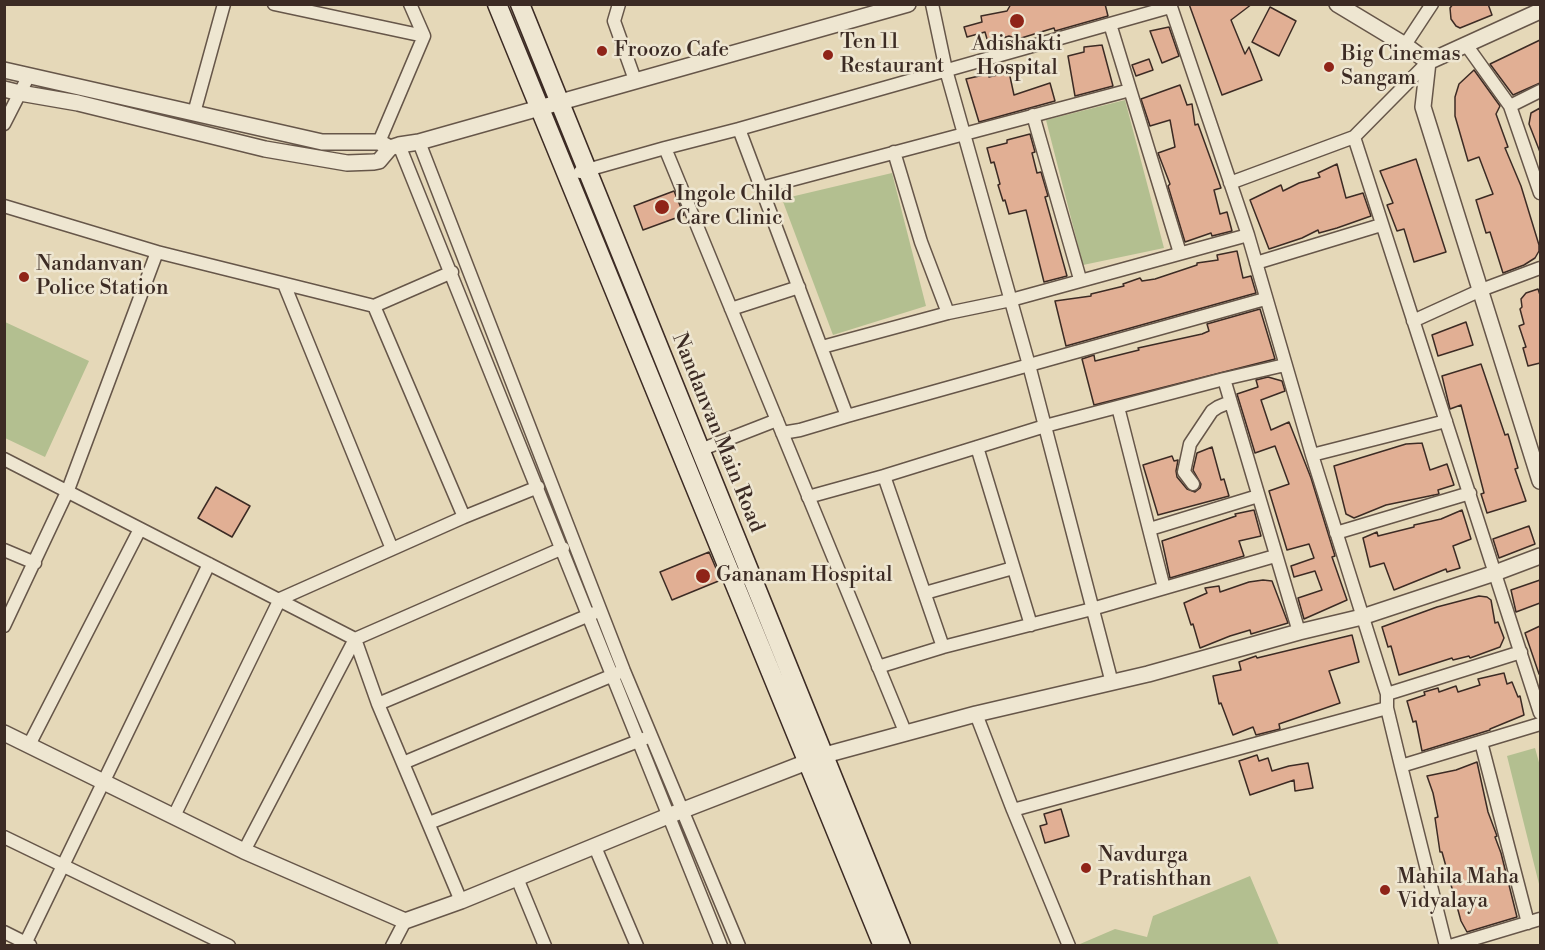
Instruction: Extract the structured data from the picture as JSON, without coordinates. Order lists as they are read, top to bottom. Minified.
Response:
{"streets":{"main road":["Nandanvan Main Road"]},"places":["Adishakti Hospital","Froozo Cafe","Ten 11 Restaurant","Big Cinemas Sangam","Ingole Child Care Clinic","Nandanvan Police Station","Gananam Hospital","Navdurga Pratishthan","Mahila Maha Vidyalaya"]}
